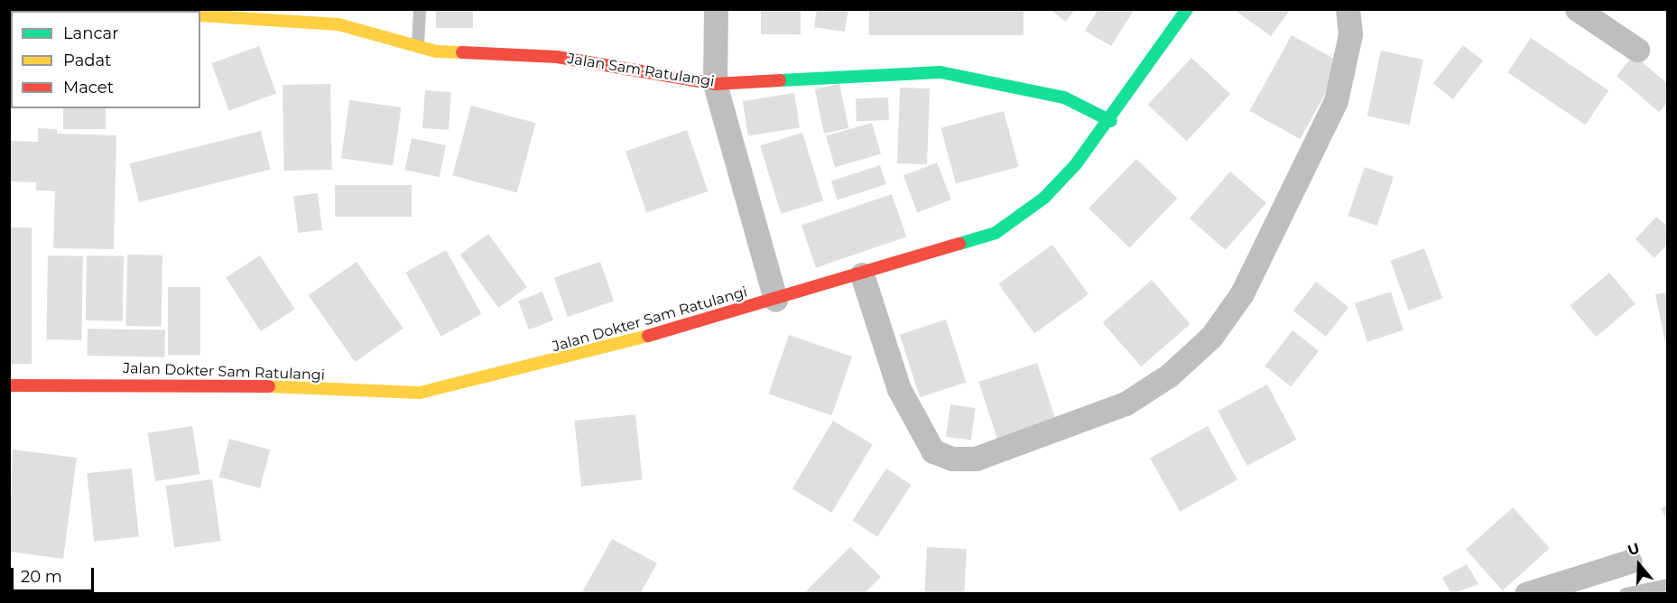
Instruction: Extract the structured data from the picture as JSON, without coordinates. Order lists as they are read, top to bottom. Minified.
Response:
{"streets":{"street":["Jalan Sam Ratulangi","Jalan Dokter Sam Ratulangi"]},"crossings":[["Jalan Sam Ratulangi","Jalan Dokter Sam Ratulangi"]],"legend":["Lancar","Padat","Macet"],"scale_bar":"20 m","north":"top"}
